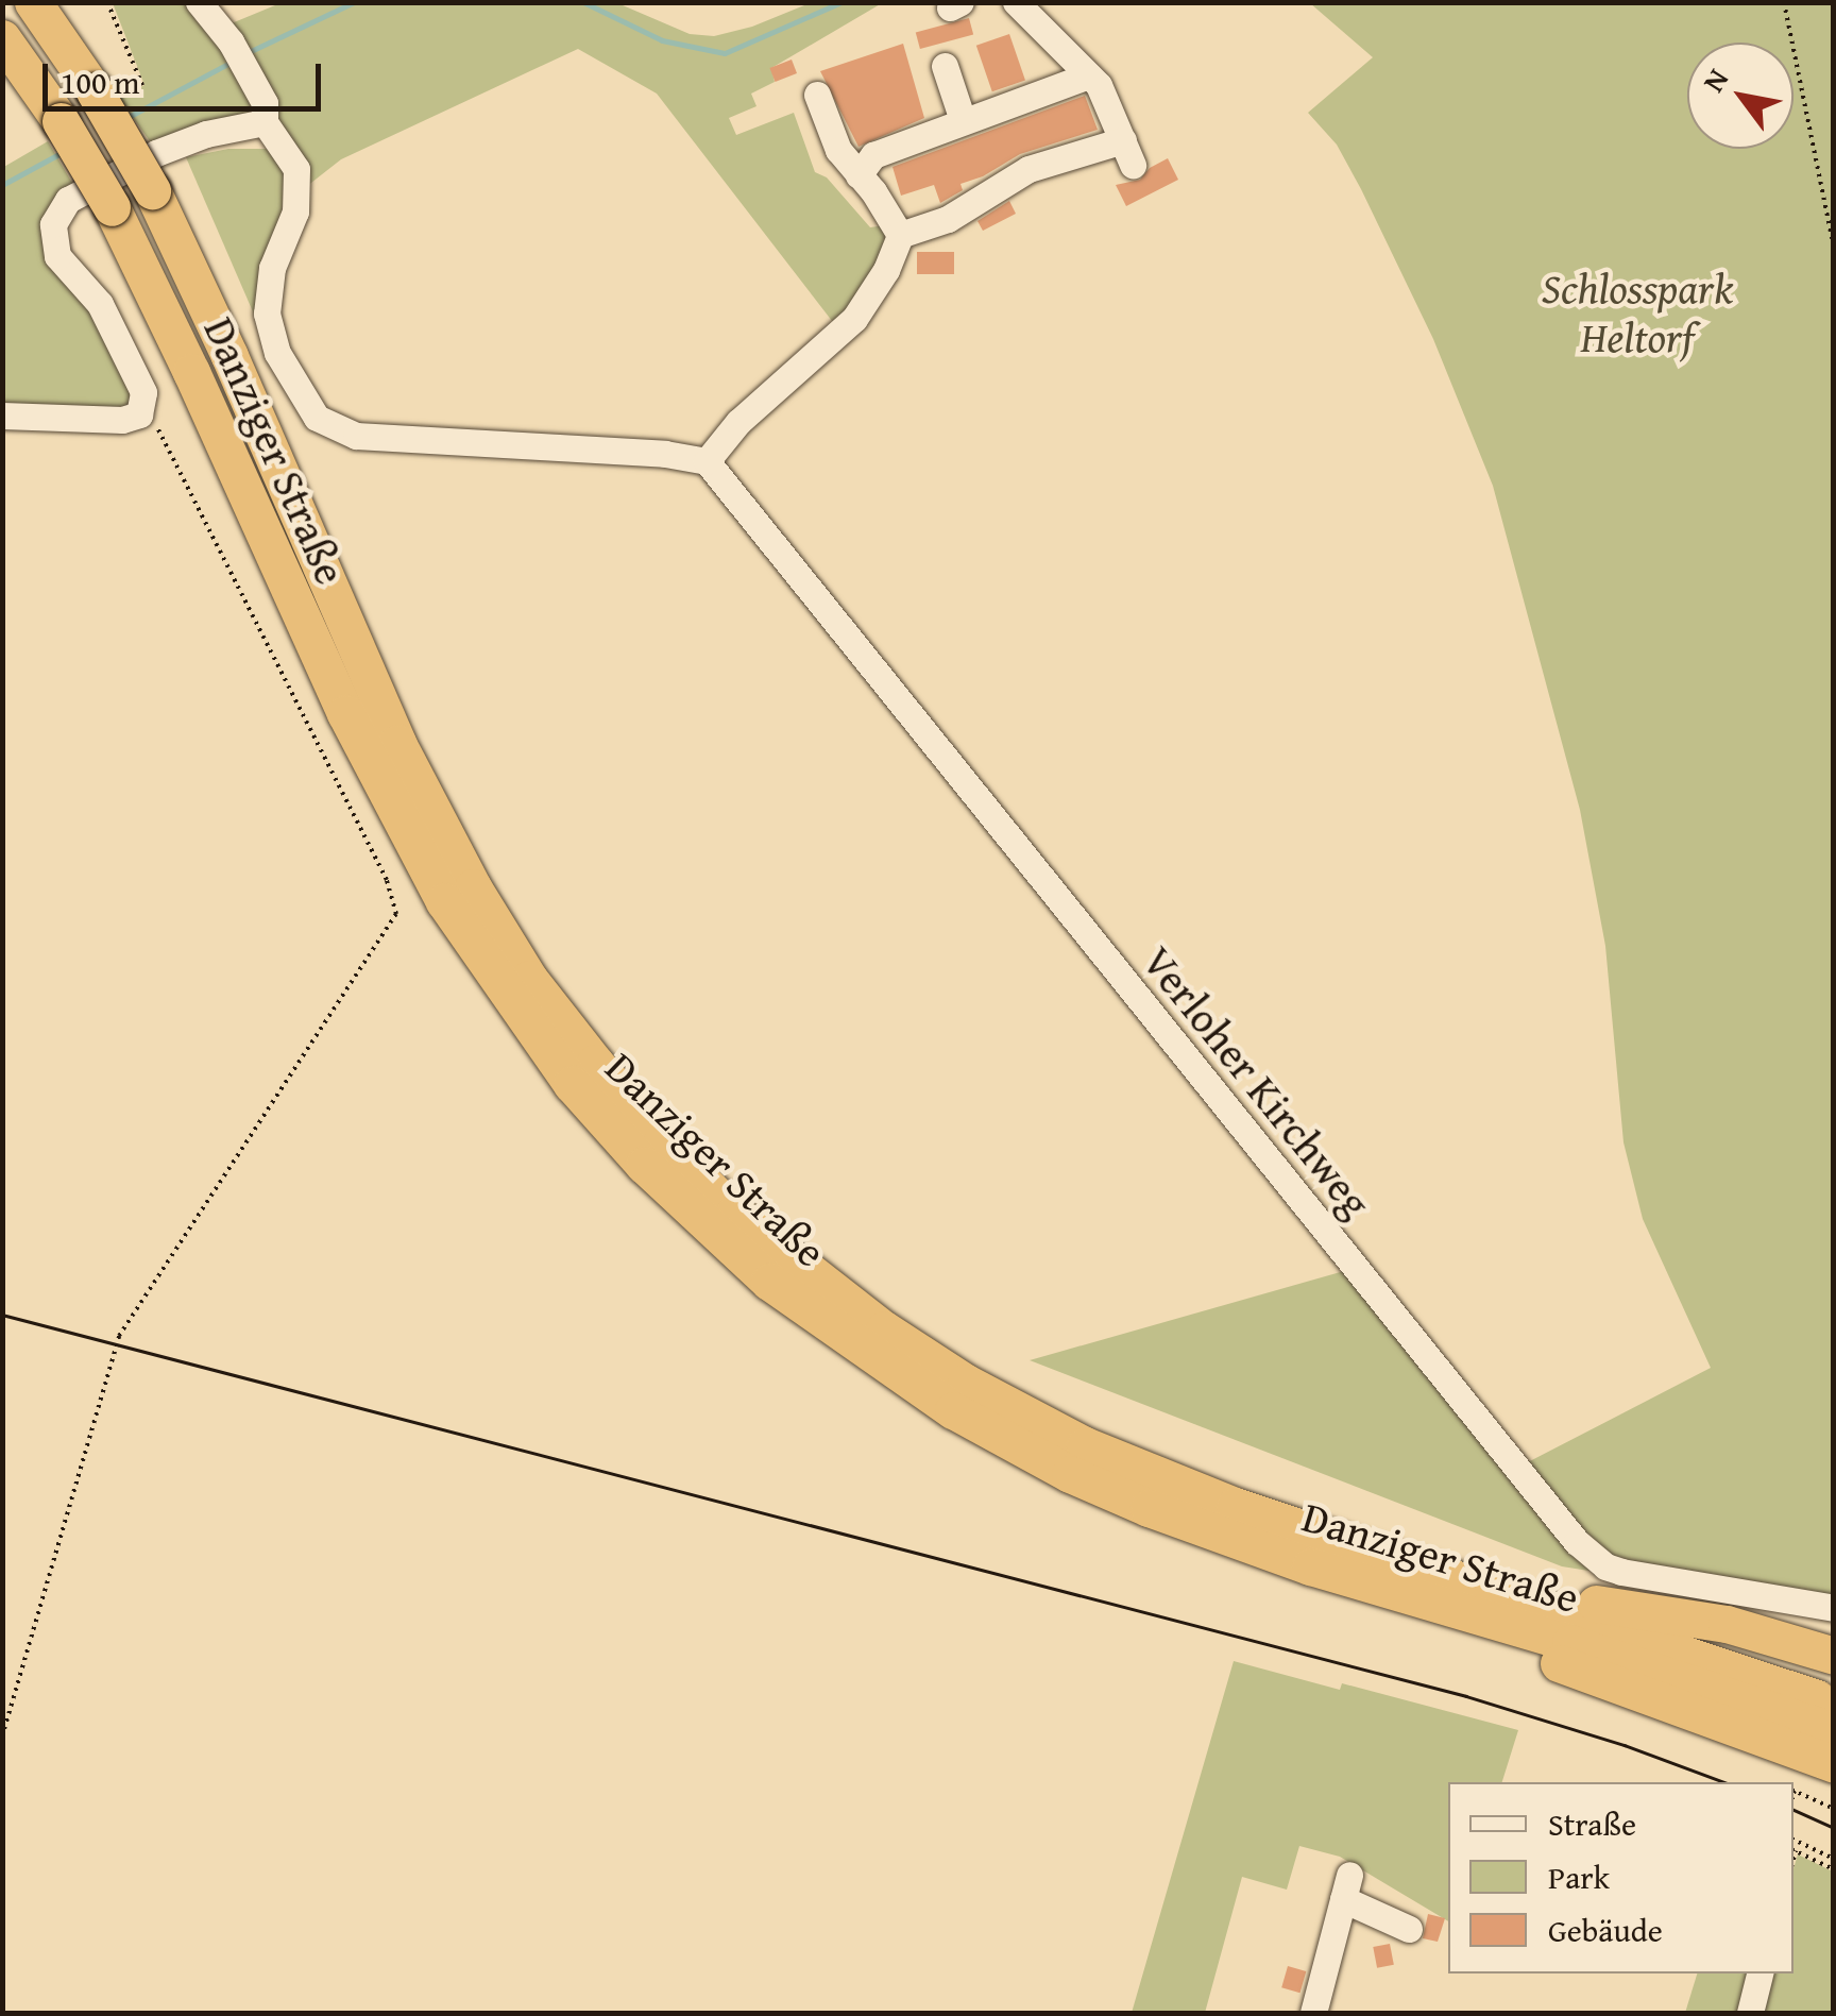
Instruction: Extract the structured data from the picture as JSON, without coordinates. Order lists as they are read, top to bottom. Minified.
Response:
{"streets":{"highway":["Danziger Straße"],"street":["Verloher Kirchweg"]},"parks":["Schlosspark Heltorf"],"legend":["Straße","Park","Gebäude"],"scale_bar":"100 m","north":"top left"}
